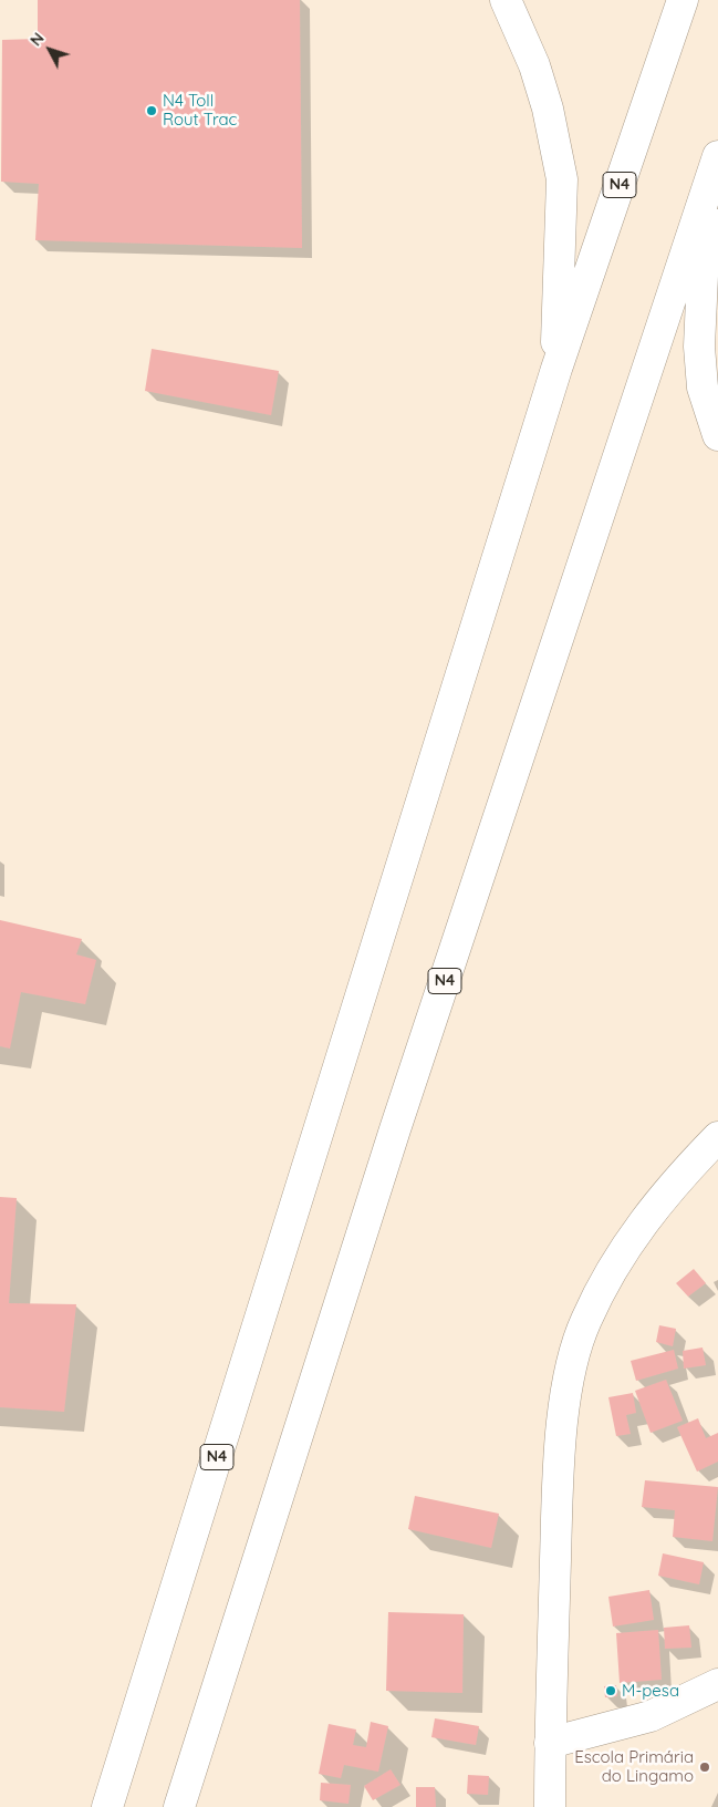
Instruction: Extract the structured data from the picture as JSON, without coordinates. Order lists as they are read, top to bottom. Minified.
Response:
{"streets":{"main road":["N4"]},"places":["N4 Toll Rout Trac","M-pesa","Escola Primária do Lingamo"],"north":"top left"}
